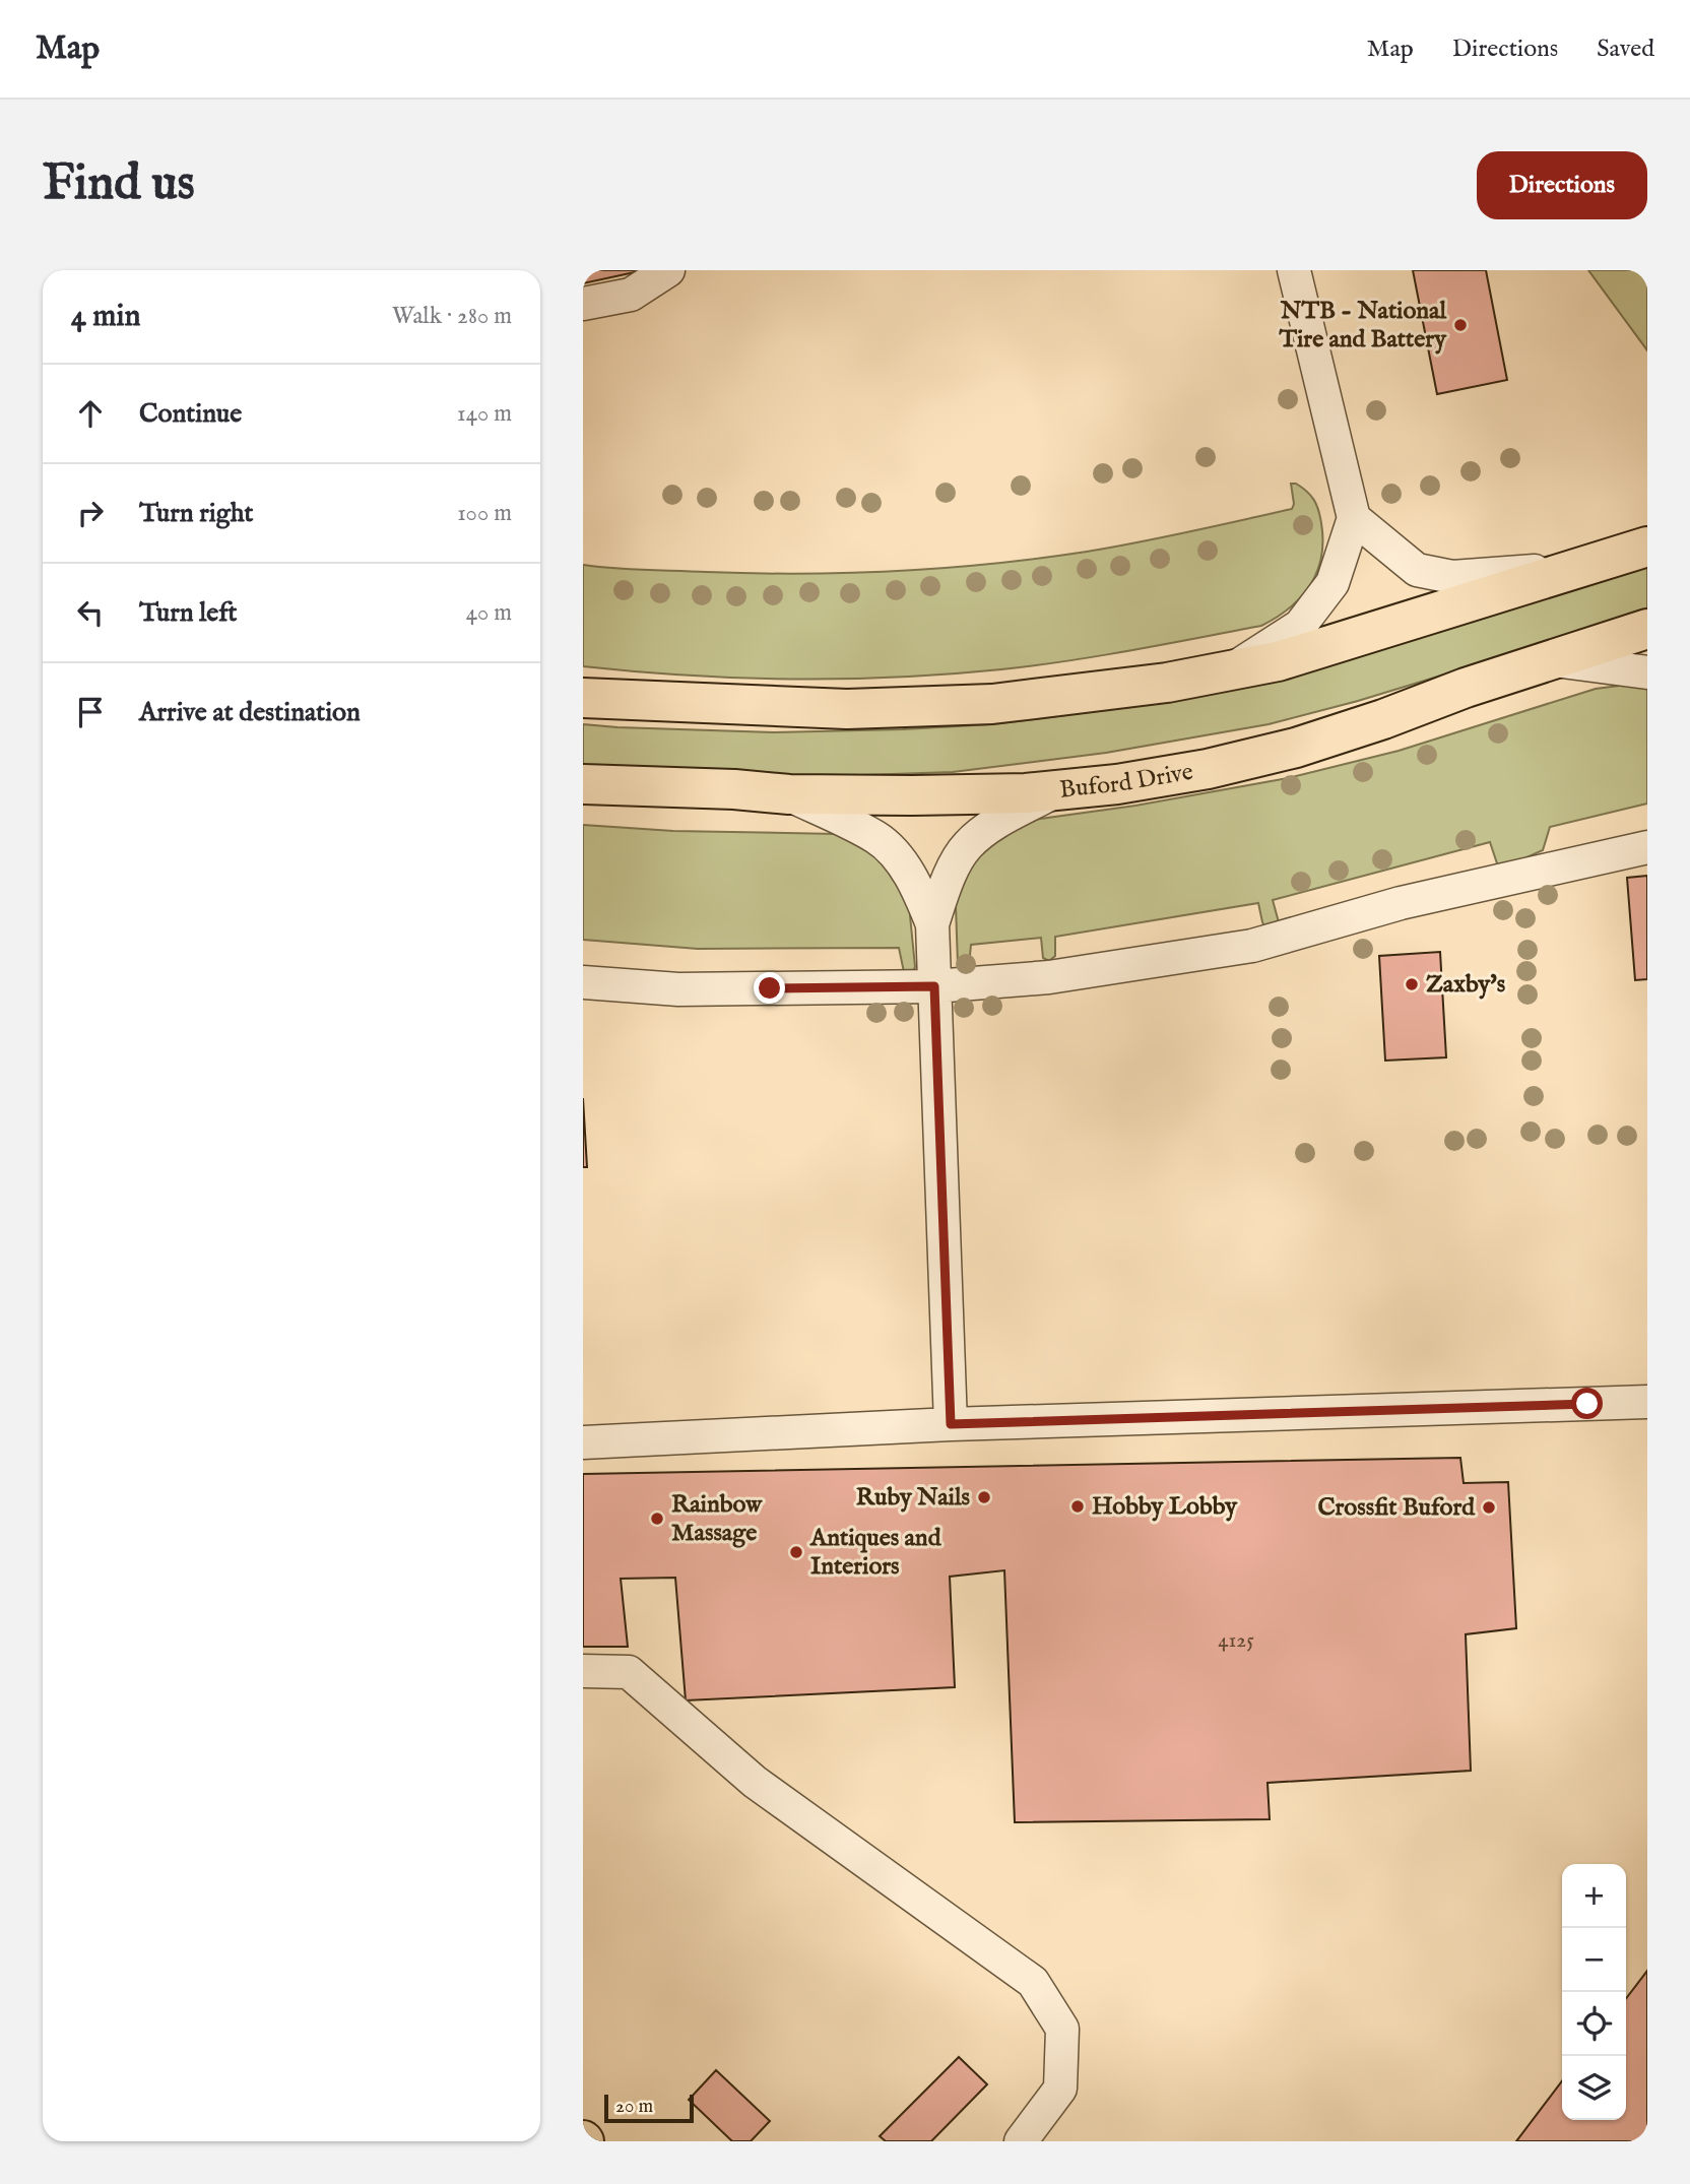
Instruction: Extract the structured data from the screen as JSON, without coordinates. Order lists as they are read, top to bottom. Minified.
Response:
{"streets":{"highway":["Buford Drive"]},"places":["NTB - National Tire and Battery","Zaxby's","Ruby Nails","Hobby Lobby","Crossfit Buford","Rainbow Massage","Antiques and Interiors"],"house_numbers":["4125"],"scale_bar":"20 m","page":{"header":"Map","nav":["Map","Directions","Saved"],"buttons":"Directions","title":"Find us","heading":["4 min","Walk · 280 m"],"list":[["Continue","140 m"],["Turn right","100 m"],["Turn left","40 m"],"Arrive at destination"],"map_buttons":["+","−"],"scale":"20 m"}}
